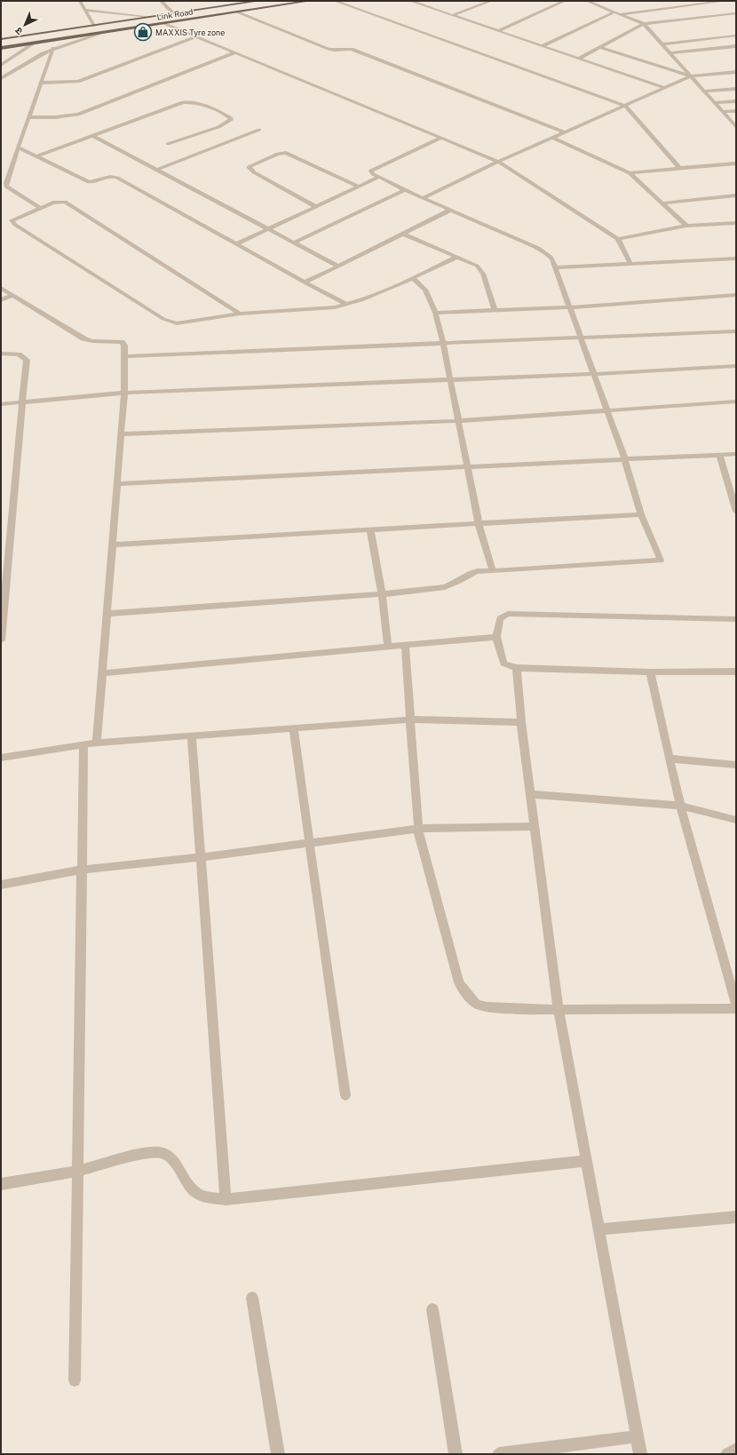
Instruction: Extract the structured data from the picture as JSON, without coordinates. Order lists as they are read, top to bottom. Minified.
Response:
{"streets":{"main road":["Link Road"]},"places":{"shop":["MAXXIS Tyre zone"]},"north":"bottom left"}
